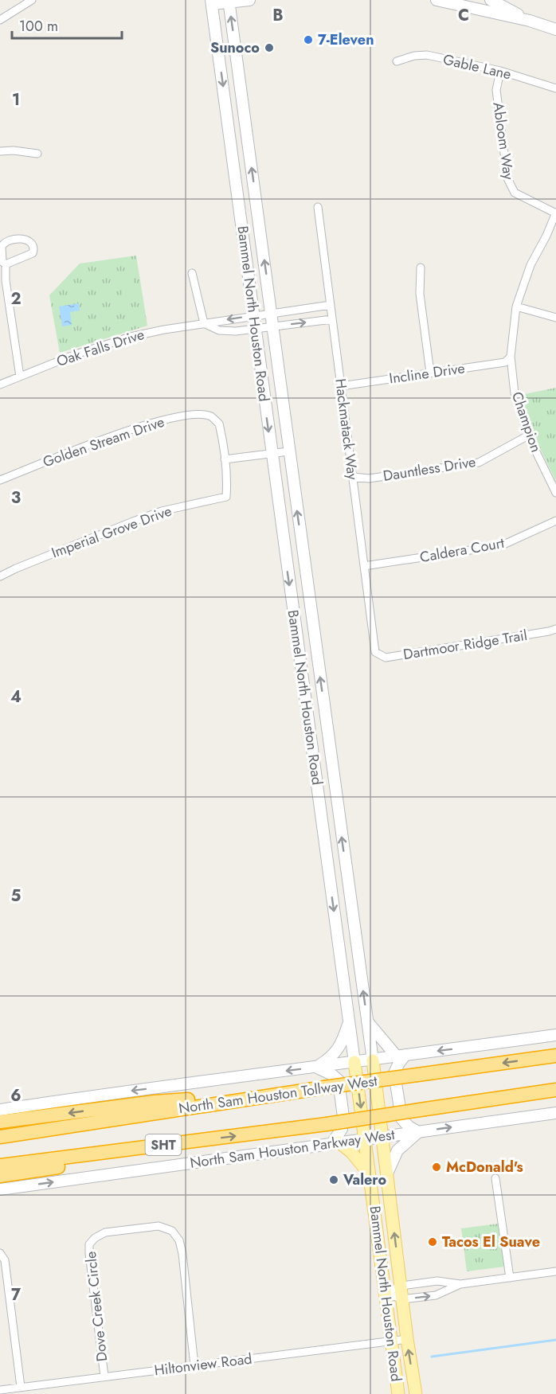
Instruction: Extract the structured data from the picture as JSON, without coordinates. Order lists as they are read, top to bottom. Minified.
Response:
{"streets":{"highway":["North Sam Houston Tollway West","SHT"],"main road":["Bammel North Houston Road","North Sam Houston Parkway West"],"street":["Gable Lane","Abloom Way","Oak Falls Drive","Incline Drive","Champion","Hackmatack Way","Golden Stream Drive","Dauntless Drive","Imperial Grove Drive","Caldera Court","Dartmoor Ridge Trail","Dove Creek Circle","Hiltonview Road"]},"crossings":[["Gable Lane","Abloom Way"],["Abloom Way","Champion"],["Bammel North Houston Road","Oak Falls Drive"],["Bammel North Houston Road","North Sam Houston Parkway West"],["Bammel North Houston Road","Hiltonview Road"],["Oak Falls Drive","Hackmatack Way"],["Incline Drive","Champion"],["Incline Drive","Hackmatack Way"],["Champion","Dauntless Drive"],["Hackmatack Way","Dauntless Drive"],["Hackmatack Way","Caldera Court"],["Hackmatack Way","Dartmoor Ridge Trail"],["Golden Stream Drive","Imperial Grove Drive"],["Dove Creek Circle","Hiltonview Road"]],"places":["7-Eleven","Sunoco","McDonald's","Valero","Tacos El Suave"],"scale_bar":"100 m","grid":{"columns":["B","C"],"rows":["1","2","3","4","5","6","7"]}}
